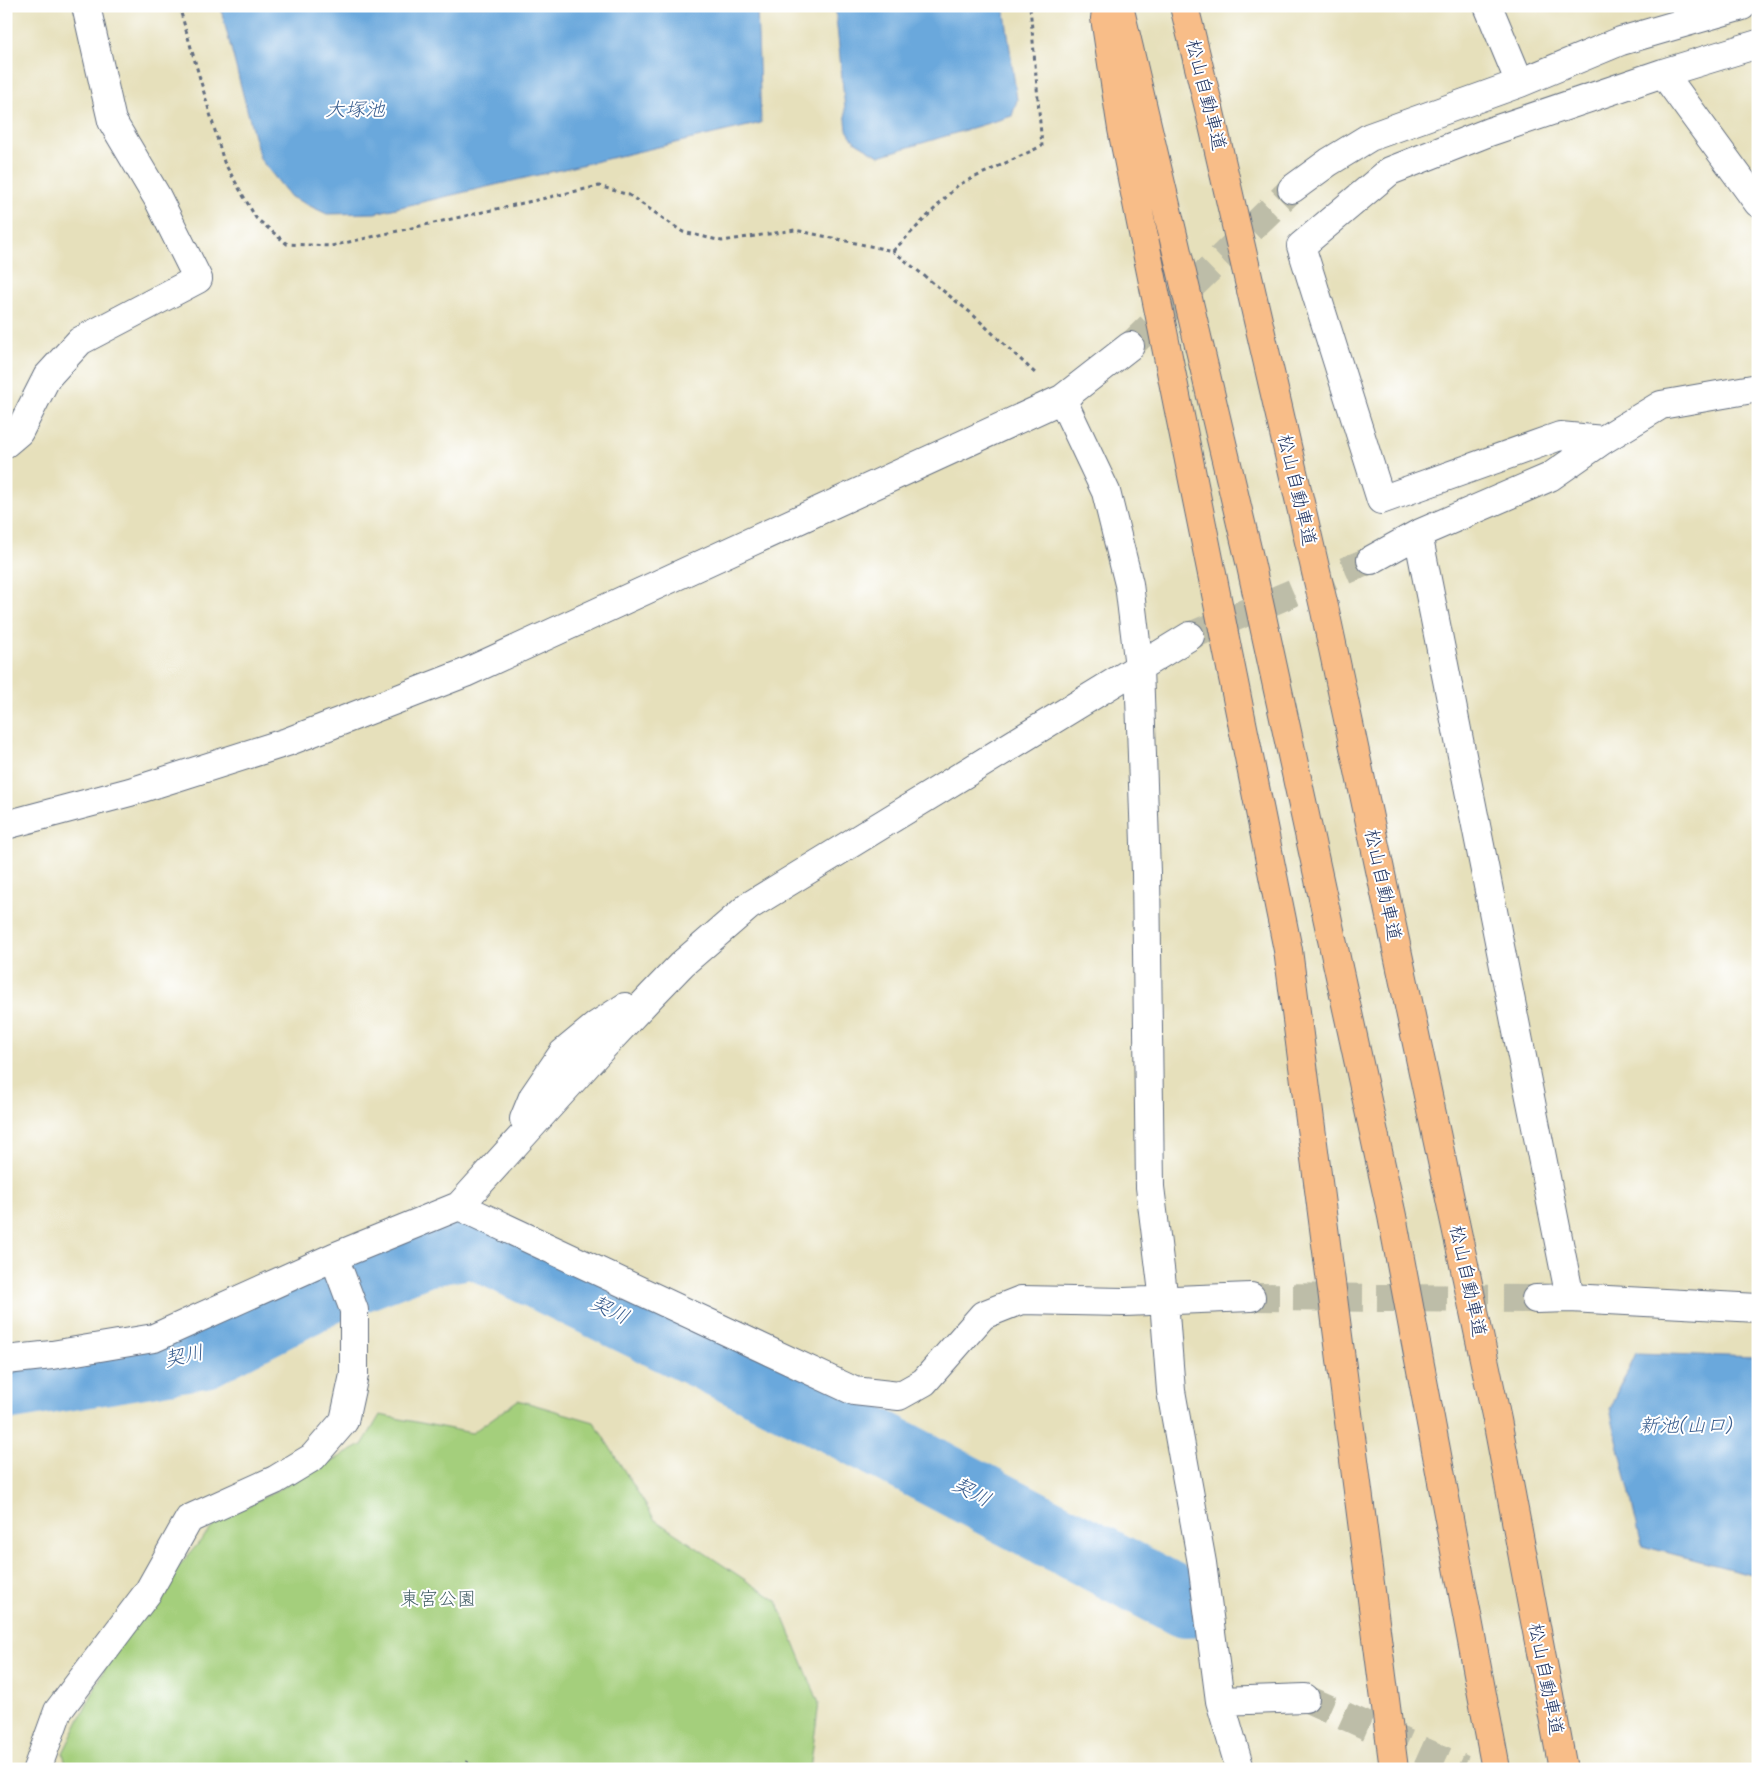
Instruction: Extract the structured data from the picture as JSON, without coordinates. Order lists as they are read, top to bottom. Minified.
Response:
{"streets":{"highway":["松山自動車道"]},"water":["大塚池","契川","新池(山口)"],"parks":["東宮公園"]}
